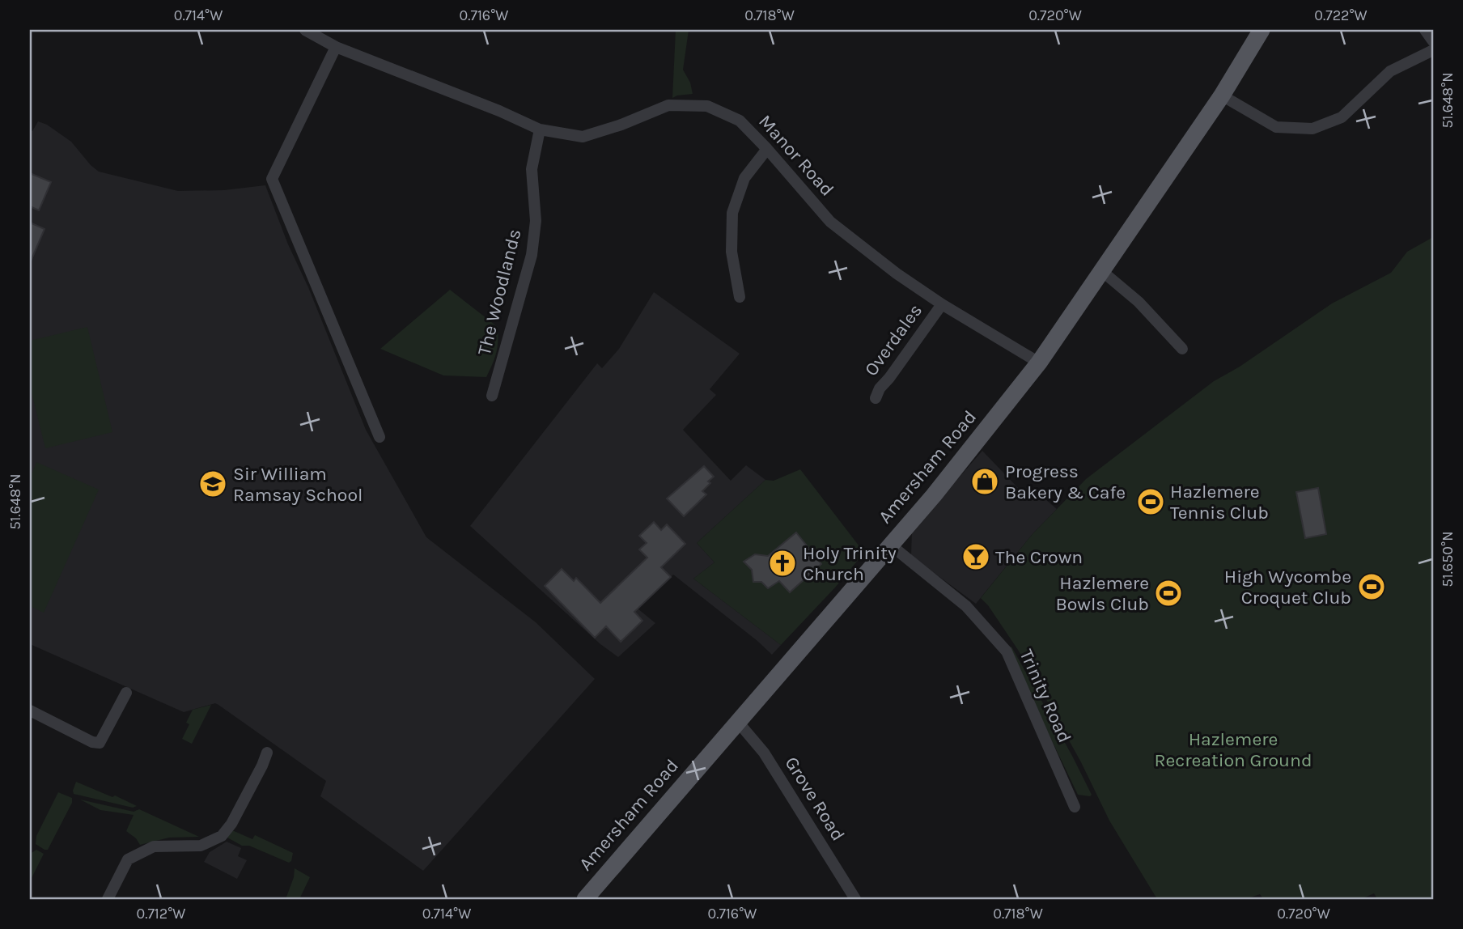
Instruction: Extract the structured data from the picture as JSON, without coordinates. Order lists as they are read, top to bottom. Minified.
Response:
{"streets":{"main road":["Amersham Road"],"street":["Manor Road","The Woodlands","Overdales","Trinity Road","Grove Road"]},"crossings":[["Manor Road","The Woodlands"],["Manor Road","Overdales"],["Manor Road","Amersham Road"],["Amersham Road","Trinity Road"],["Amersham Road","Grove Road"]],"parks":["Hazlemere Recreation Ground"],"places":{"shop":["Progress Bakery & Cafe"],"school or university":["Sir William Ramsay School"],"sports":["Hazlemere Tennis Club","High Wycombe Croquet Club","Hazlemere Bowls Club"],"bar":["The Crown"],"church":["Holy Trinity Church"]},"coordinates":["0.714°W","0.716°W","0.718°W","0.720°W","0.722°W","51.648°N","51.650°N","0.712°W"]}
